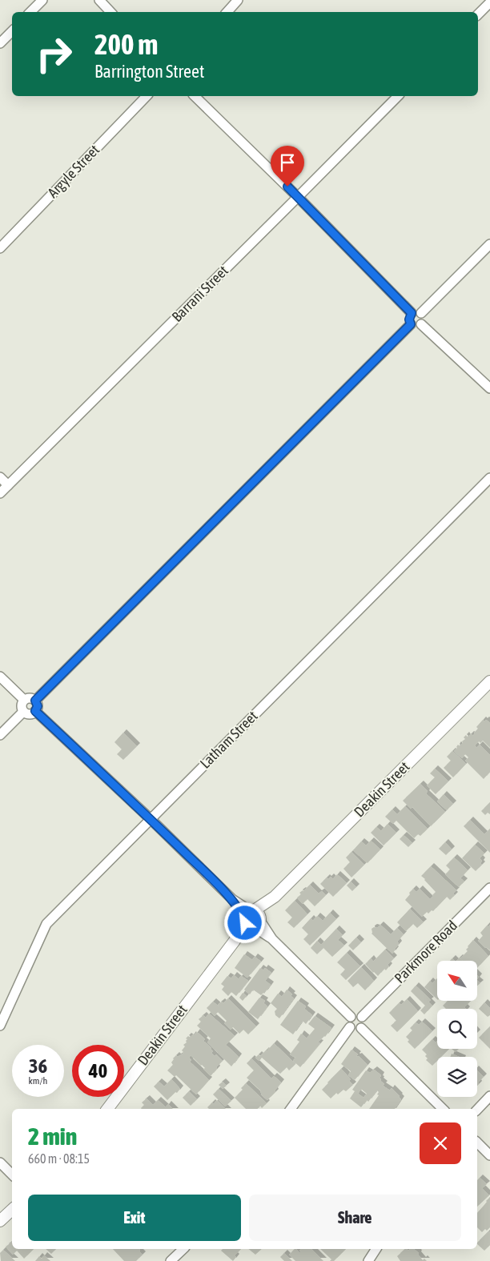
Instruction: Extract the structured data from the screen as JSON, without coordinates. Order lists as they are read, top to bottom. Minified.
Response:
{"streets":{"street":["Argyle Street","Barrani Street","Latham Street","Deakin Street","Parkmore Road"]},"north":"top left","page":{"turn":["200 m","Barrington Street"],"speed":"36 km/h","limit":"40","heading":["2 min","660 m · 08:15"],"buttons":["Exit","Share"]}}
